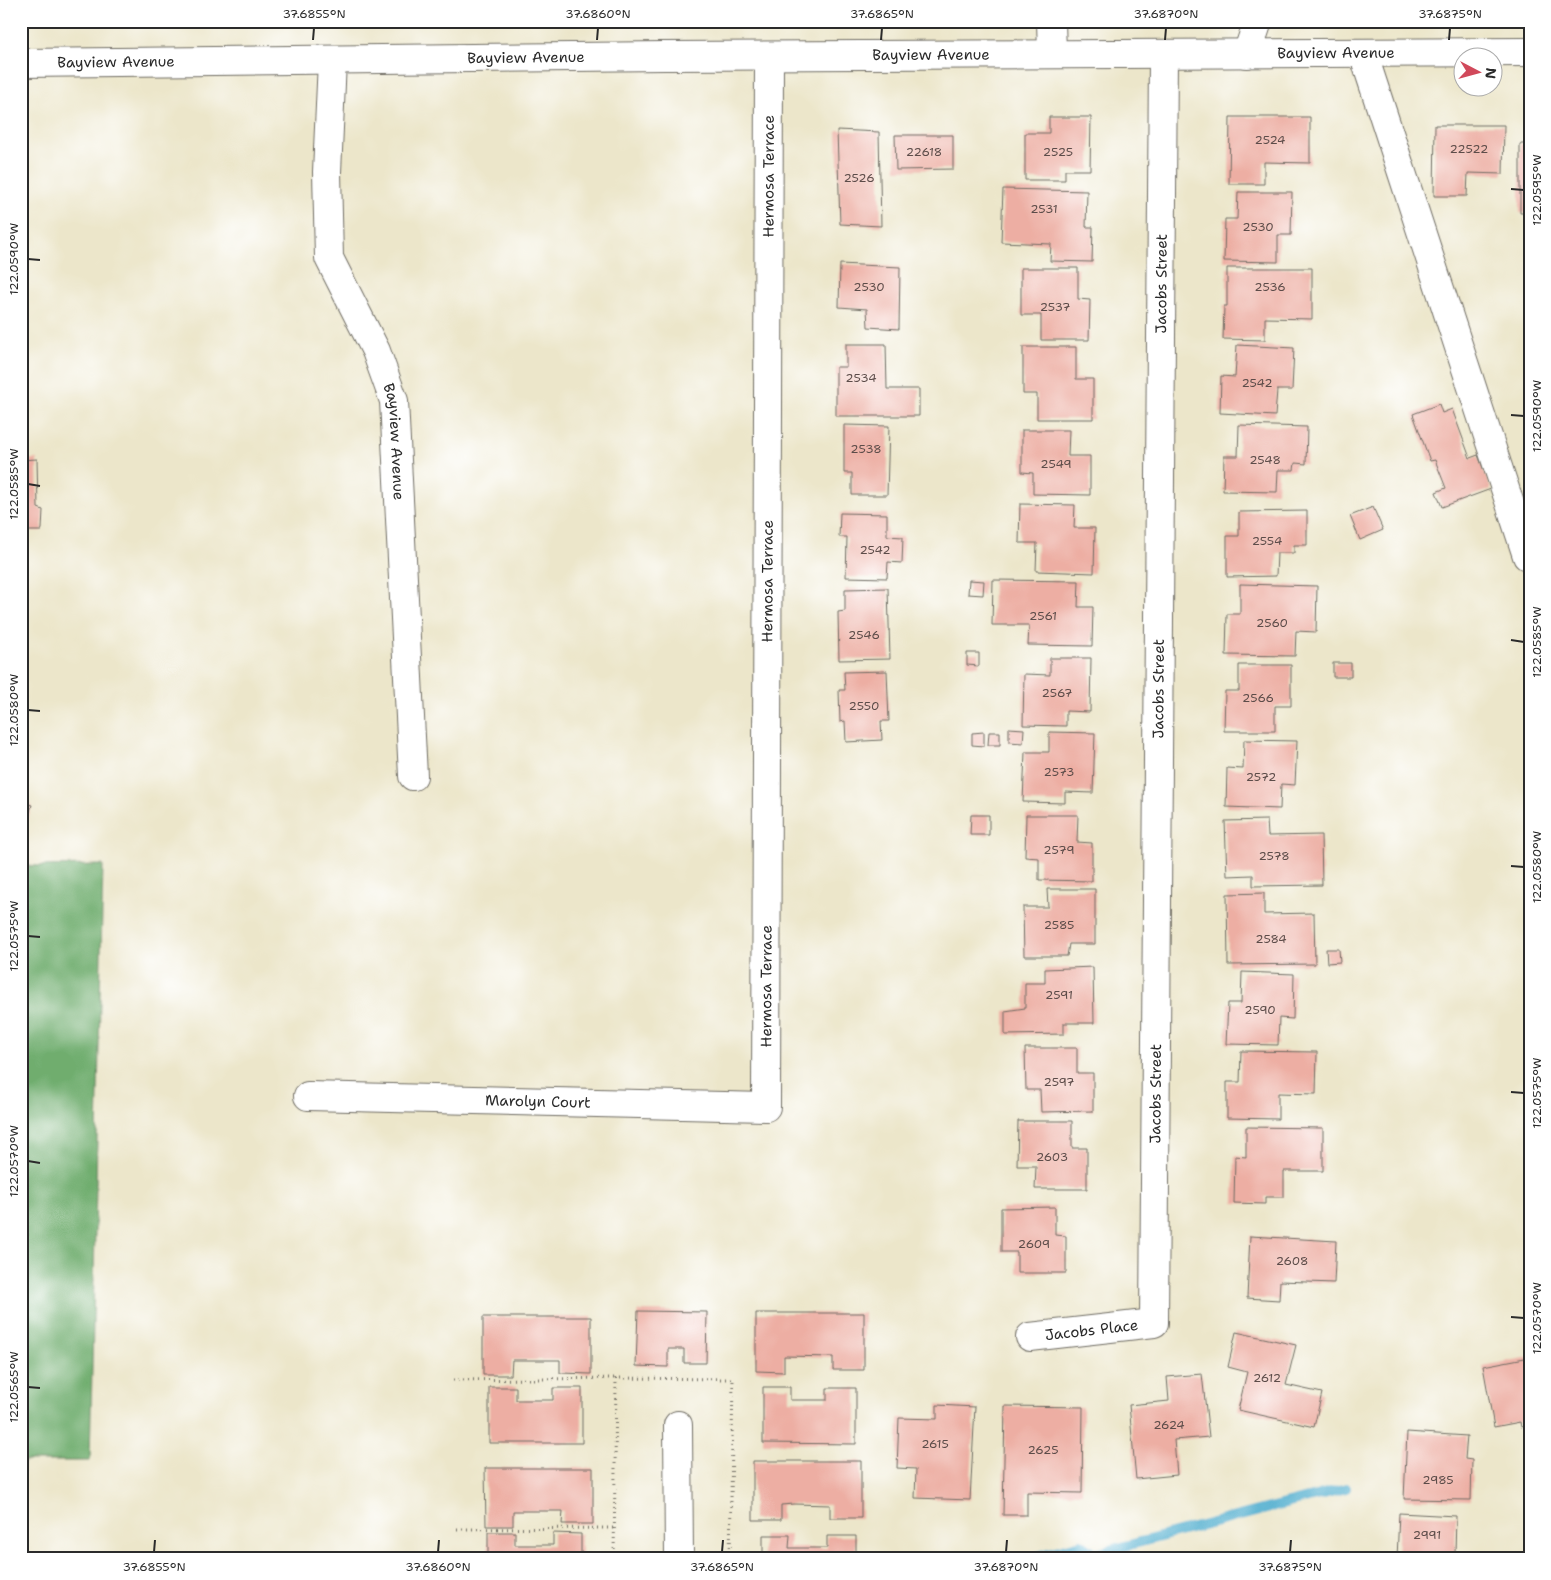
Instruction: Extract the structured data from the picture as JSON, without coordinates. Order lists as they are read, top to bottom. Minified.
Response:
{"streets":{"street":["Bayview Avenue","Hermosa Terrace","Jacobs Street","Marolyn Court","Jacobs Place"]},"crossings":[["Bayview Avenue","Hermosa Terrace"],["Bayview Avenue","Jacobs Street"],["Hermosa Terrace","Marolyn Court"],["Jacobs Street","Jacobs Place"]],"house_numbers":["2524","22522","22618","2525","2526","2531","2530","2530","2536","2537","2534","2542","2538","2548","2549","2554","2542","2561","2560","2546","2567","2566","2550","2573","2572","2579","2578","2585","2584","2591","2590","2597","2603","2609","2608","2612","2624","2615","2625","2985","2991"],"north":"right","coordinates":["37.6855°N","37.6860°N","37.6865°N","37.6870°N","37.6875°N","122.0595°W","122.0590°W","122.0585°W","122.0580°W","122.0575°W","122.0570°W","122.0565°W"]}
